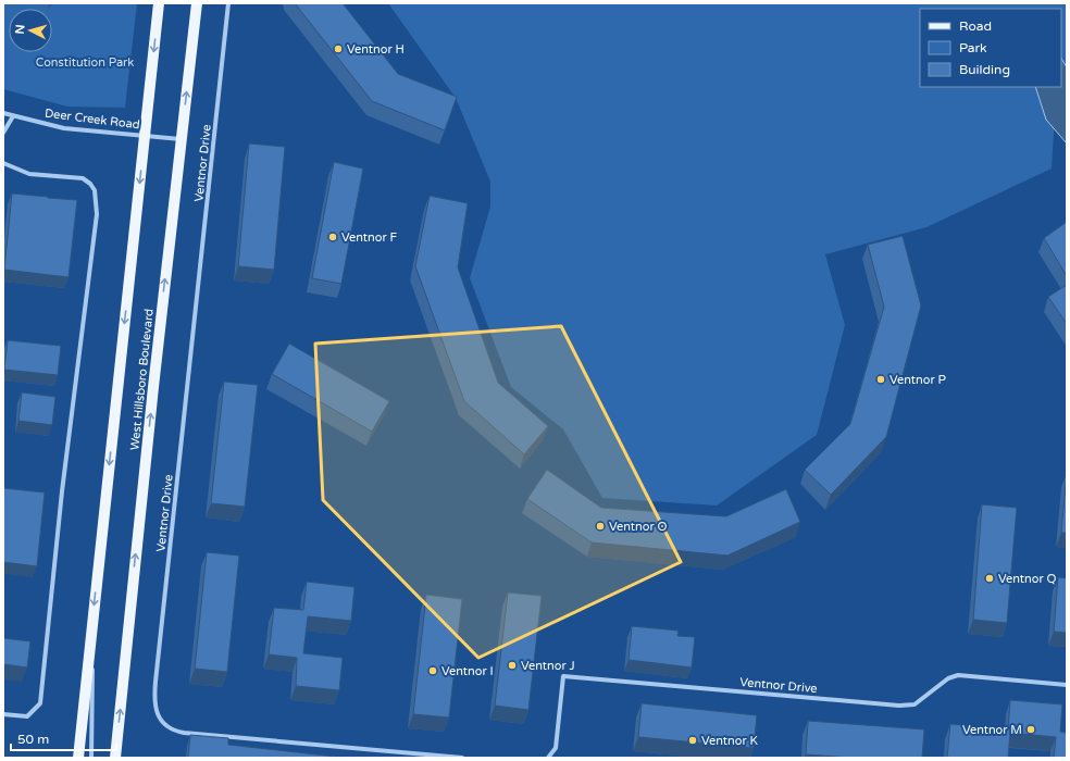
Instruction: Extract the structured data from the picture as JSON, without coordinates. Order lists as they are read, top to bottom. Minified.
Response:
{"streets":{"main road":["West Hillsboro Boulevard"],"street":["Deer Creek Road","Ventnor Drive"]},"crossings":[["Deer Creek Road","West Hillsboro Boulevard"]],"parks":["Constitution Park"],"places":["Ventnor H","Ventnor F","Ventnor P","Ventnor O","Ventnor Q","Ventnor J","Ventnor I","Ventnor M","Ventnor K"],"legend":["Road","Park","Building"],"scale_bar":"50 m","north":"left"}
